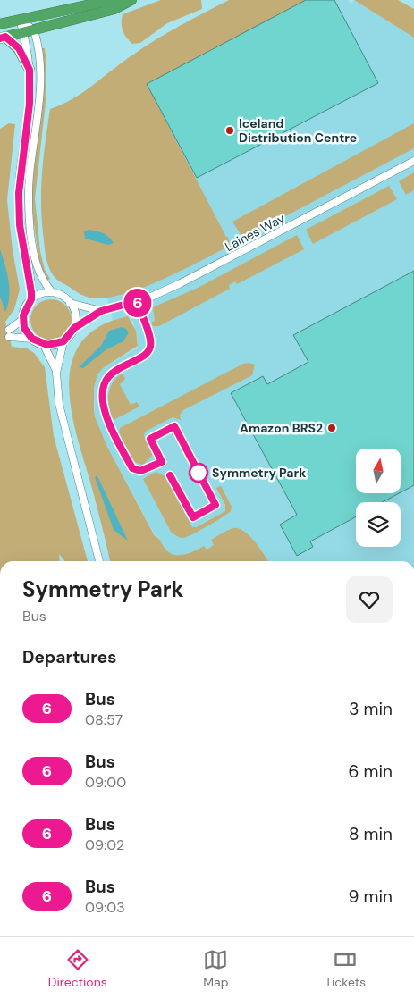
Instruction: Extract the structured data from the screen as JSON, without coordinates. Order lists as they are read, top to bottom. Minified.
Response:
{"streets":{"street":["Laines Way"]},"places":["Iceland Distribution Centre","Amazon BRS2","Symmetry Park"],"lines":["bus line 6"],"north":"top","page":{"on_map":"6","heading":[["Symmetry Park","Bus"],"Departures"],"list":[{"mark":"6","name":"Bus","note":"08:57","value":"3 min"},{"mark":"6","name":"Bus","note":"09:00","value":"6 min"},{"mark":"6","name":"Bus","note":"09:02","value":"8 min"},{"mark":"6","name":"Bus","note":"09:03","value":"9 min"}],"tabs":["Directions","Map","Tickets"]}}
